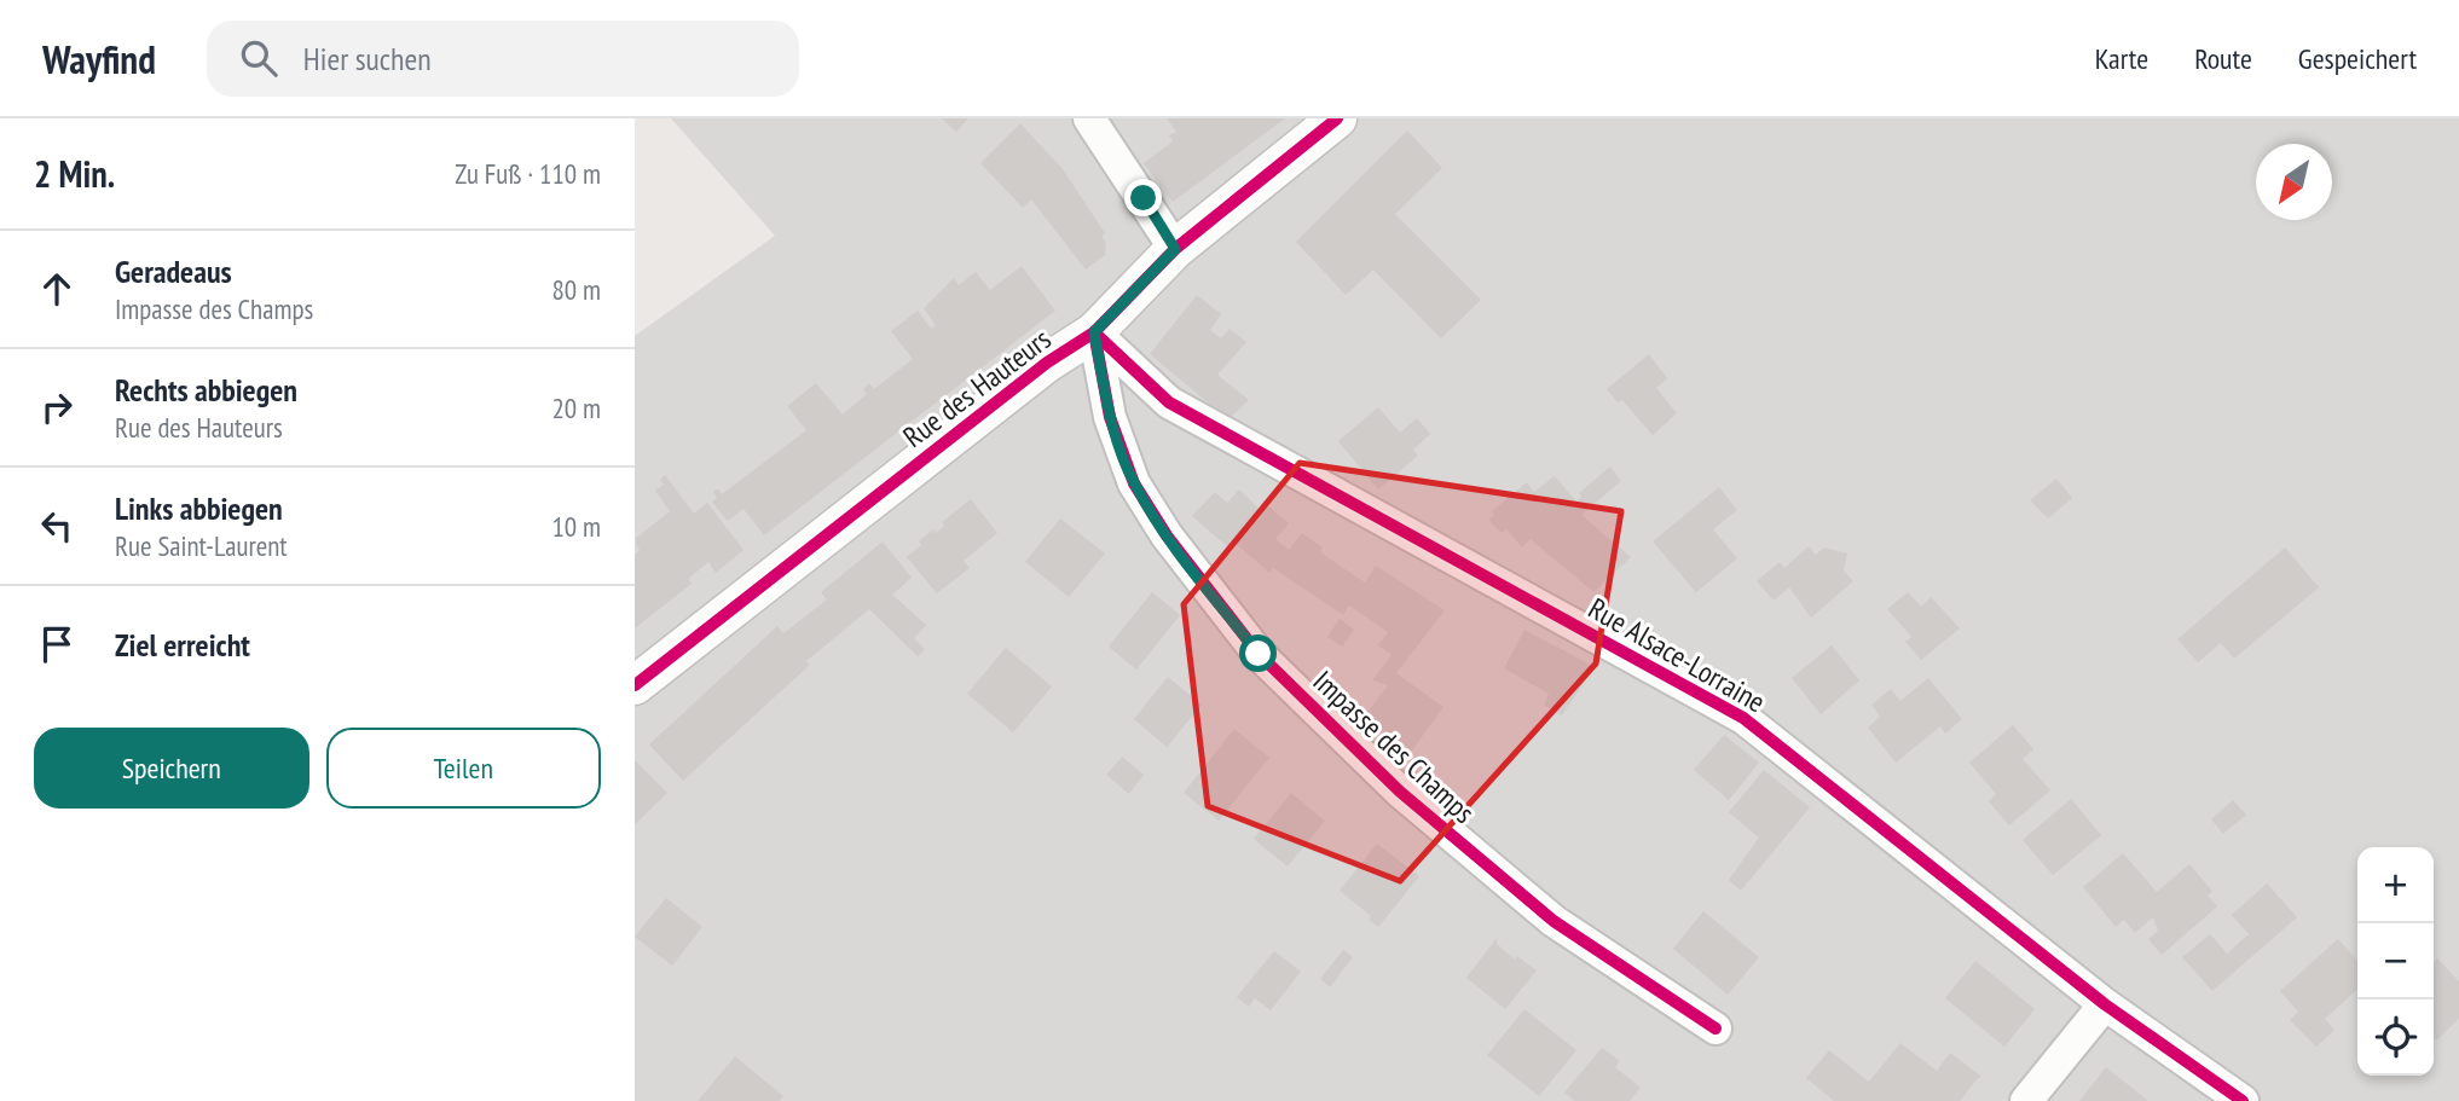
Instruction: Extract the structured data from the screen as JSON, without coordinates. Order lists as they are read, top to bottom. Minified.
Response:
{"streets":{"street":["Rue des Hauteurs","Rue Alsace-Lorraine","Impasse des Champs"]},"crossings":[["Rue des Hauteurs","Rue Alsace-Lorraine"],["Rue des Hauteurs","Impasse des Champs"],["Rue Alsace-Lorraine","Impasse des Champs"]],"north":"bottom left","page":{"header":"Wayfind","search":"Hier suchen","nav":["Karte","Route","Gespeichert"],"heading":["2 Min.","Zu Fuß · 110 m"],"list":[["Geradeaus","Impasse des Champs","80 m"],["Rechts abbiegen","Rue des Hauteurs","20 m"],["Links abbiegen","Rue Saint-Laurent","10 m"],"Ziel erreicht"],"buttons":["Speichern","Teilen"],"map_buttons":["+","−"]}}
